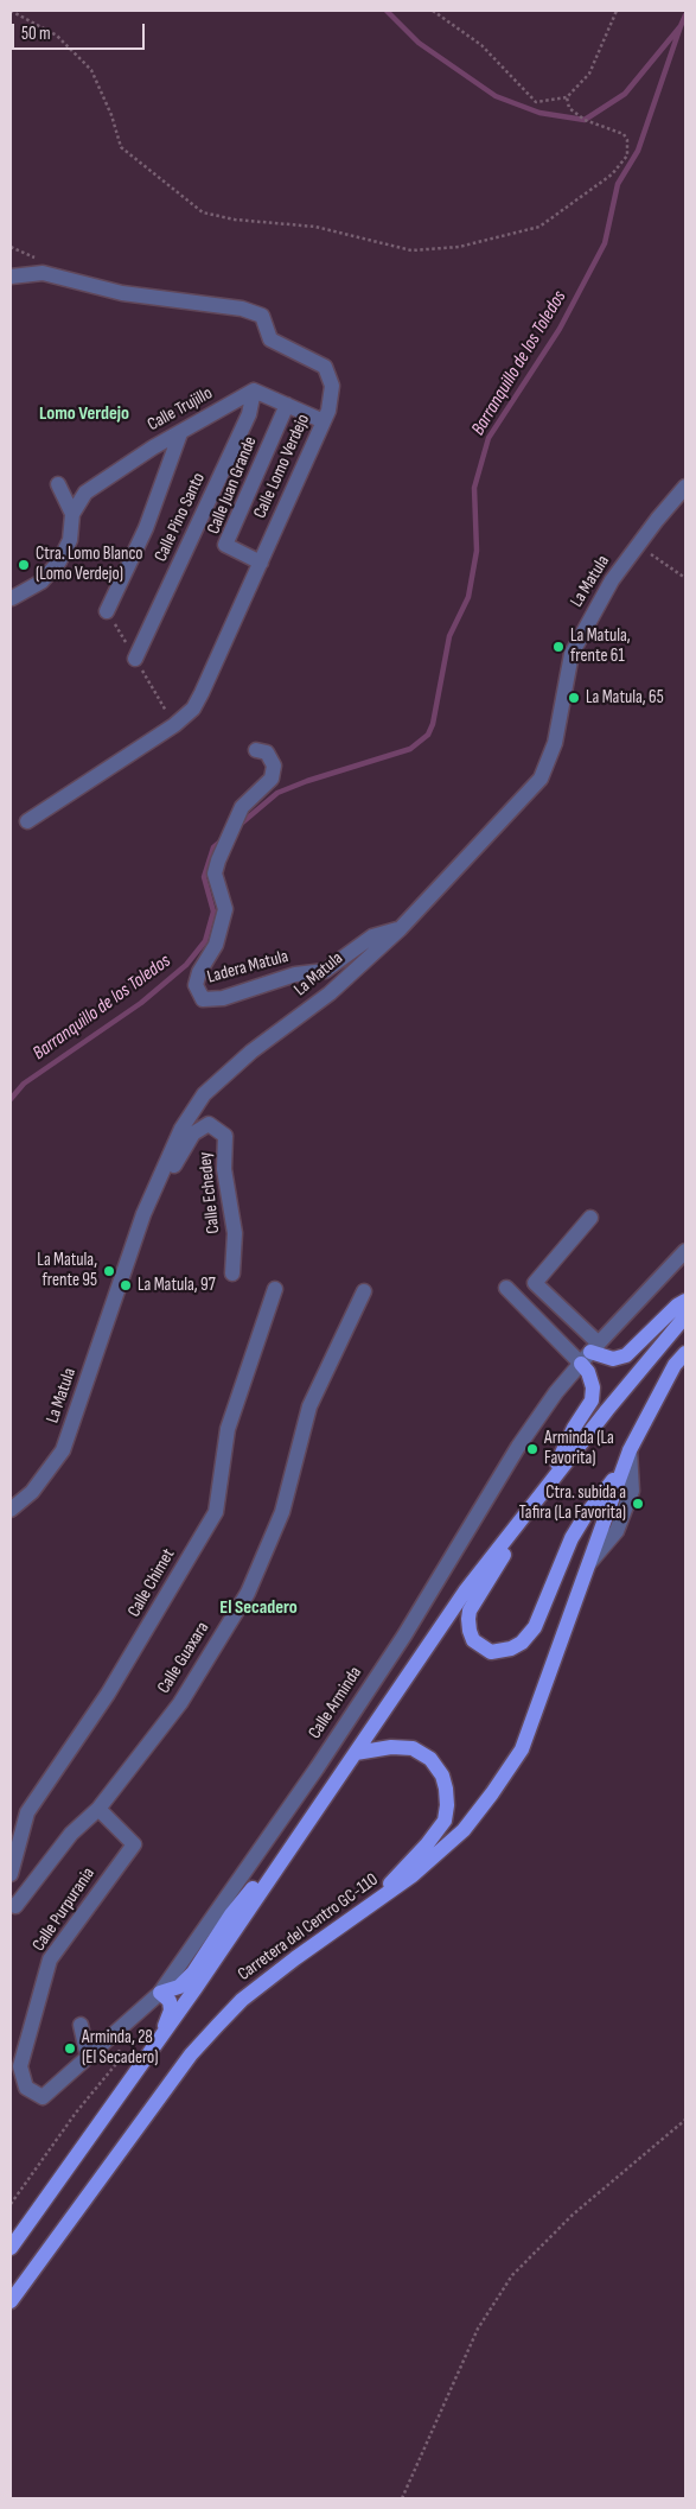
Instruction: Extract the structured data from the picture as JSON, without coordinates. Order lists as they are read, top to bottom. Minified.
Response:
{"streets":{"main road":["Carretera del Centro GC-110"],"street":["Calle Trujillo","Calle Lomo Verdejo","Calle Juan Grande","Calle Pino Santo","La Matula","Ladera Matula","Calle Echedey","Calle Chimet","Calle Guaxara","Calle Arminda","Calle Purpurania"]},"crossings":[["Calle Trujillo","Calle Pino Santo"],["Calle Lomo Verdejo","Calle Juan Grande"],["La Matula","Ladera Matula"],["La Matula","Calle Echedey"],["Calle Guaxara","Calle Purpurania"],["Calle Arminda","Calle Purpurania"]],"districts":["Lomo Verdejo","El Secadero"],"water":["Barranquillo de los Toledos"],"places":["Ctra. Lomo Blanco (Lomo Verdejo)","La Matula, frente 61","La Matula, 65","La Matula, frente 95","La Matula, 97","Arminda (La Favorita)","Ctra. subida a Tafira (La Favorita)","Arminda, 28 (El Secadero)"],"scale_bar":"50 m"}
